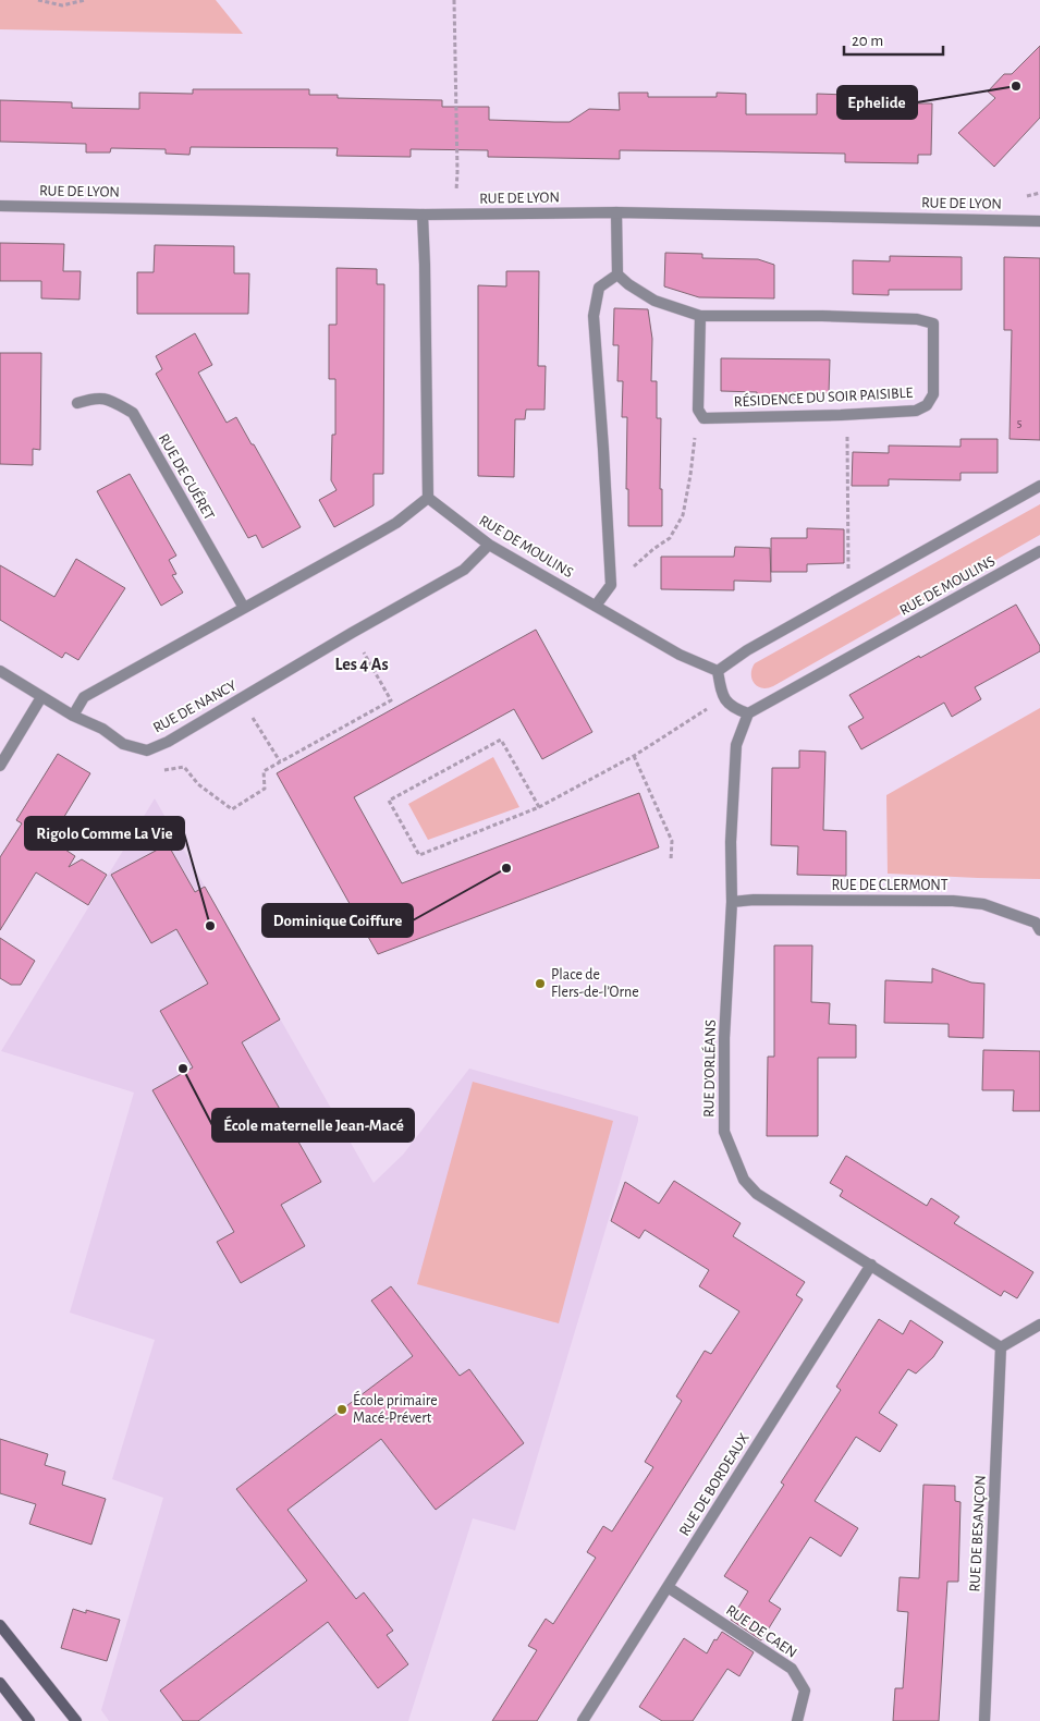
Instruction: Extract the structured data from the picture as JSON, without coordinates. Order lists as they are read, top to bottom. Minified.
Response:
{"streets":{"street":["RUE DE LYON","RÉSIDENCE DU SOIR PAISIBLE","RUE DE GUÉRET","RUE DE MOULINS","RUE DE NANCY","RUE DE CLERMONT","RUE D'ORLÉANS","RUE DE BORDEAUX","RUE DE BESANÇON","RUE DE CAEN"]},"crossings":[["RUE DE MOULINS","RUE DE NANCY"],["RUE DE MOULINS","RUE D'ORLÉANS"],["RUE DE CLERMONT","RUE D'ORLÉANS"],["RUE D'ORLÉANS","RUE DE BORDEAUX"],["RUE D'ORLÉANS","RUE DE BESANÇON"],["RUE DE BORDEAUX","RUE DE CAEN"]],"districts":["Les 4 As"],"places":["Ephelide","Dominique Coiffure","Rigolo Comme La Vie","Place de Flers-de-l’Orne","École maternelle Jean-Macé","École primaire Macé-Prévert"],"house_numbers":["5"],"scale_bar":"20 m"}
